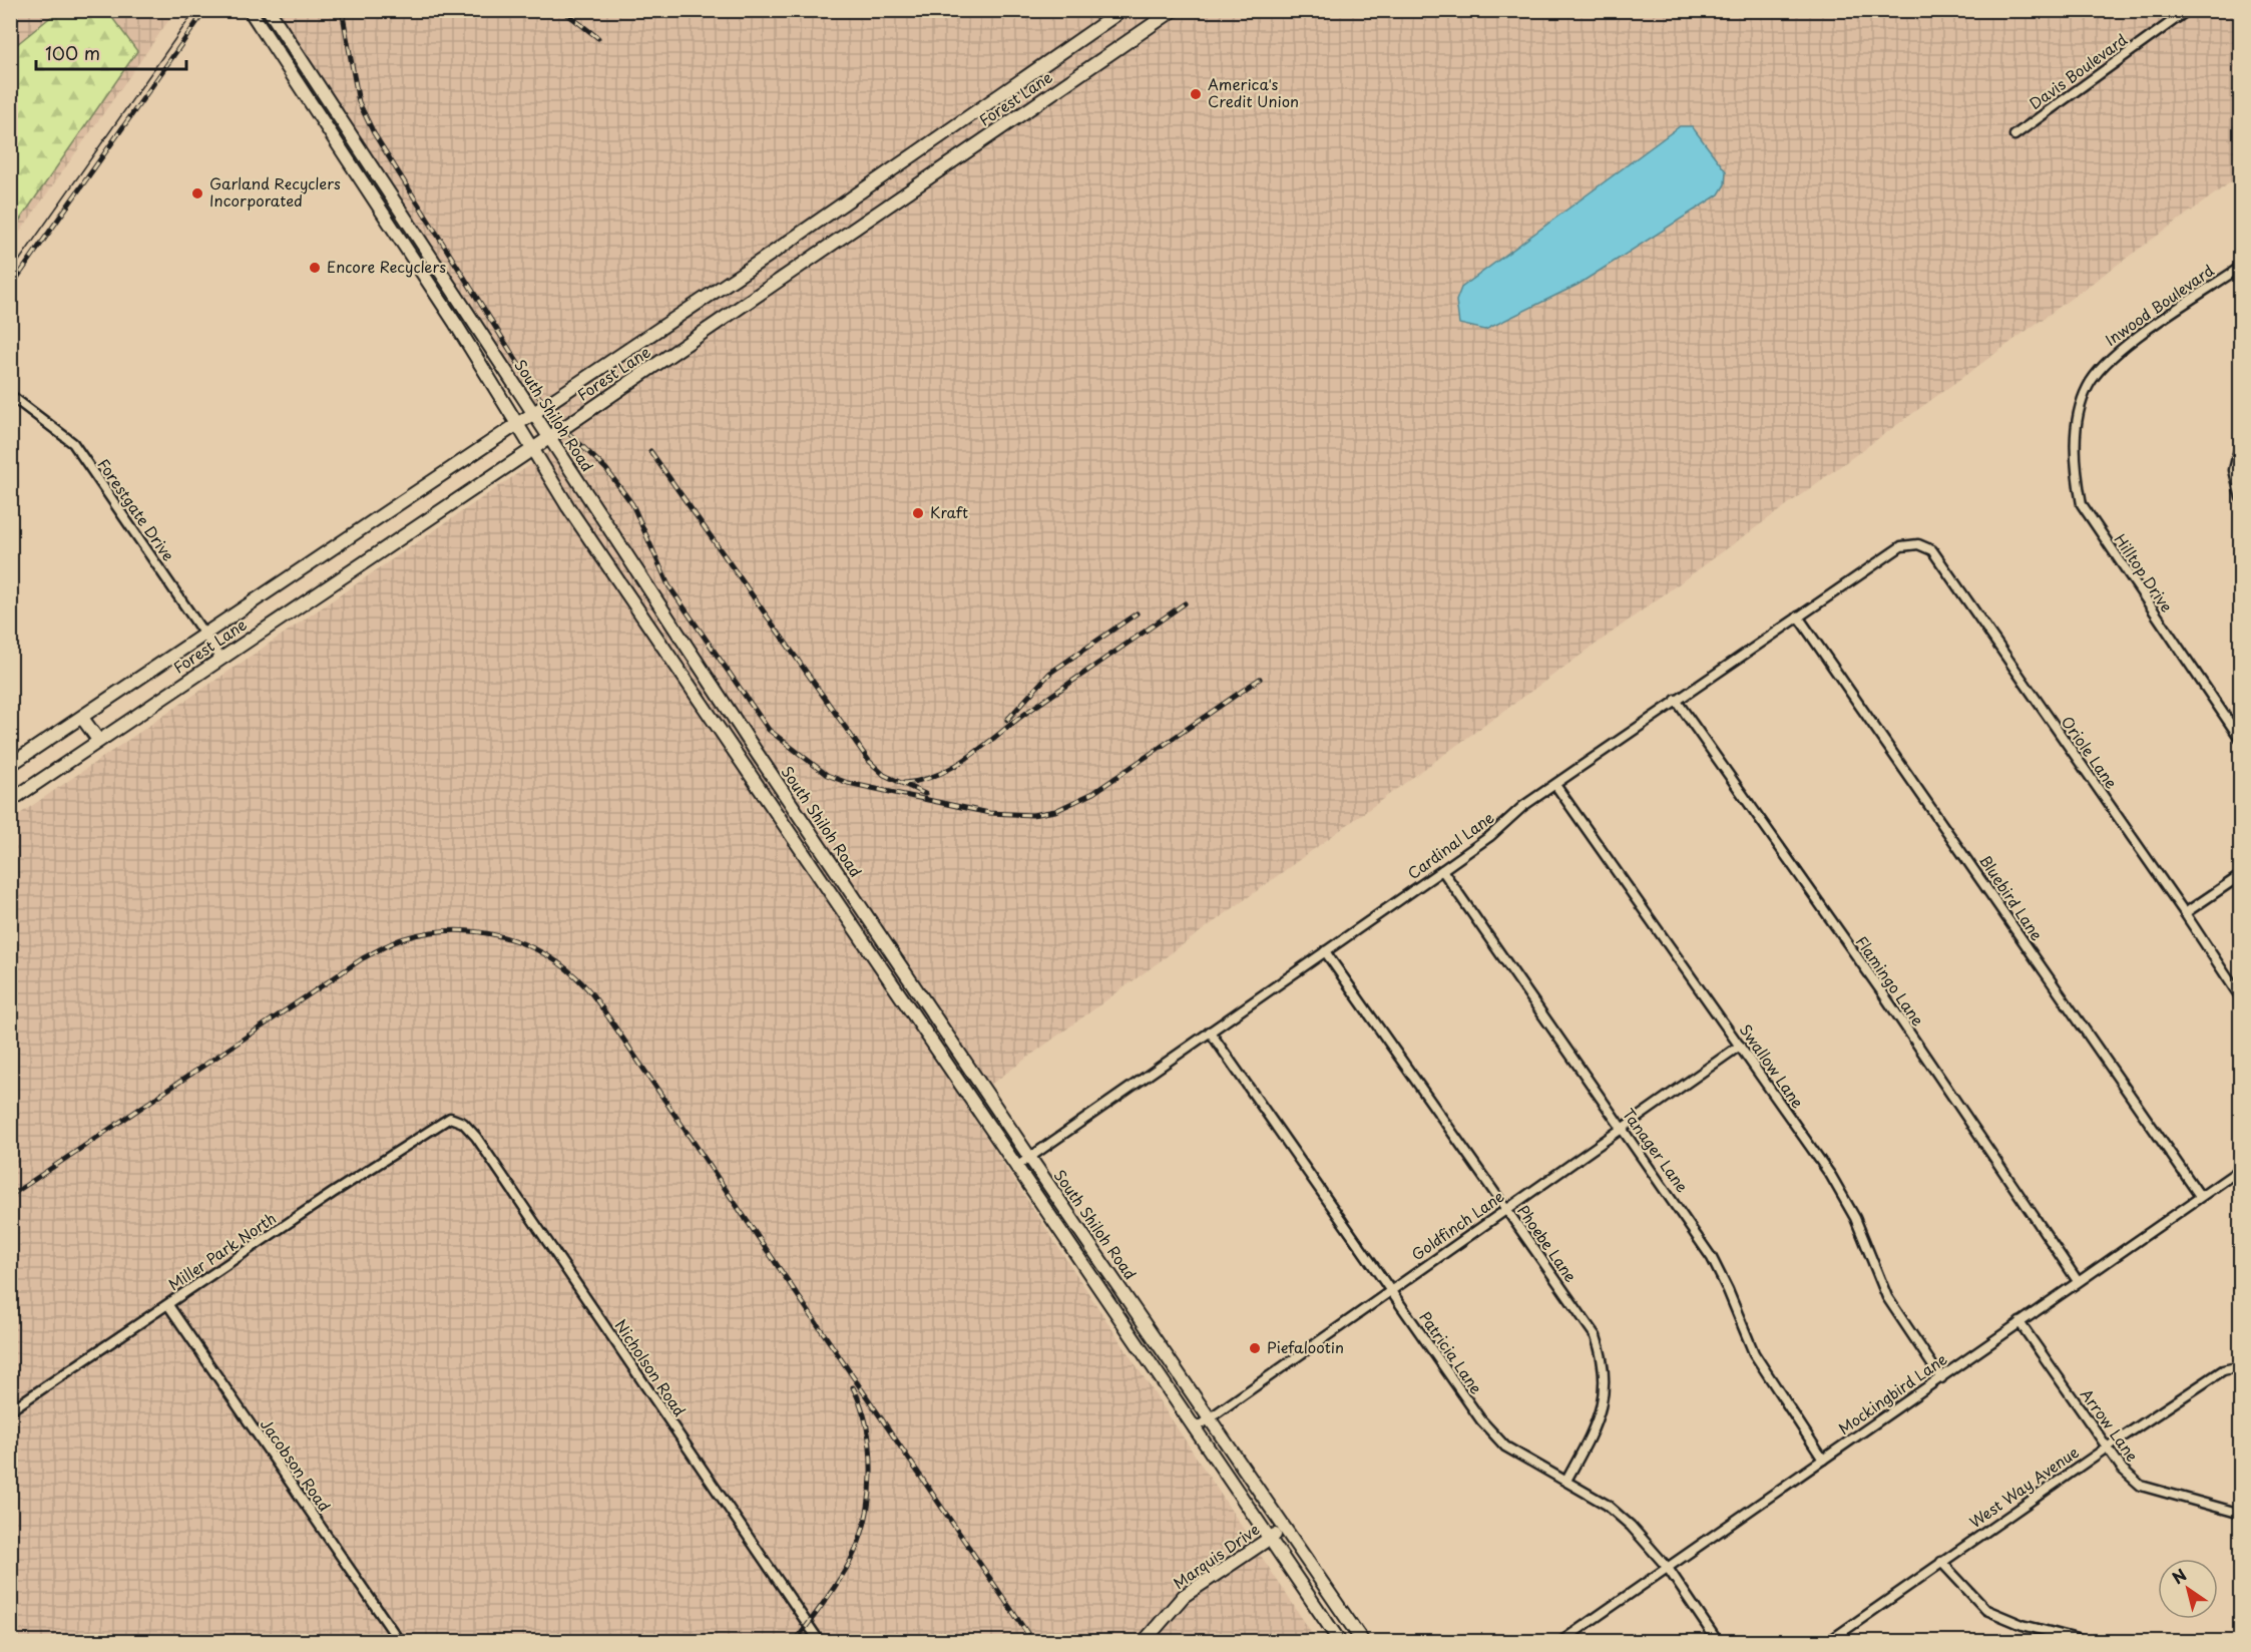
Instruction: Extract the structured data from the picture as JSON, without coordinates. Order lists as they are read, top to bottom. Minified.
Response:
{"streets":{"main road":["Forest Lane","South Shiloh Road","Marquis Drive"],"street":["Davis Boulevard","Inwood Boulevard","Forestgate Drive","Hilltop Drive","Oriole Lane","Cardinal Lane","Bluebird Lane","Flamingo Lane","Swallow Lane","Tanager Lane","Goldfinch Lane","Phoebe Lane","Miller Park North","Patricia Lane","Nicholson Road","Mockingbird Lane","Arrow Lane","Jacobson Road","West Way Avenue"]},"crossings":[["Forest Lane","South Shiloh Road"],["Forest Lane","Forestgate Drive"],["Inwood Boulevard","Hilltop Drive"],["South Shiloh Road","Cardinal Lane"],["South Shiloh Road","Goldfinch Lane"],["South Shiloh Road","Marquis Drive"],["Oriole Lane","Cardinal Lane"],["Cardinal Lane","Bluebird Lane"],["Cardinal Lane","Flamingo Lane"],["Cardinal Lane","Swallow Lane"],["Cardinal Lane","Tanager Lane"],["Cardinal Lane","Phoebe Lane"],["Cardinal Lane","Patricia Lane"],["Bluebird Lane","Mockingbird Lane"],["Flamingo Lane","Mockingbird Lane"],["Swallow Lane","Goldfinch Lane"],["Swallow Lane","Mockingbird Lane"],["Tanager Lane","Goldfinch Lane"],["Tanager Lane","Mockingbird Lane"],["Goldfinch Lane","Phoebe Lane"],["Goldfinch Lane","Patricia Lane"],["Phoebe Lane","Patricia Lane"],["Miller Park North","Nicholson Road"],["Miller Park North","Jacobson Road"],["Patricia Lane","Mockingbird Lane"],["Mockingbird Lane","Arrow Lane"],["Arrow Lane","West Way Avenue"]],"places":["America's Credit Union","Garland Recyclers Incorporated","Encore Recyclers","Kraft","Piefalootin"],"scale_bar":"100 m","north":"top left"}
